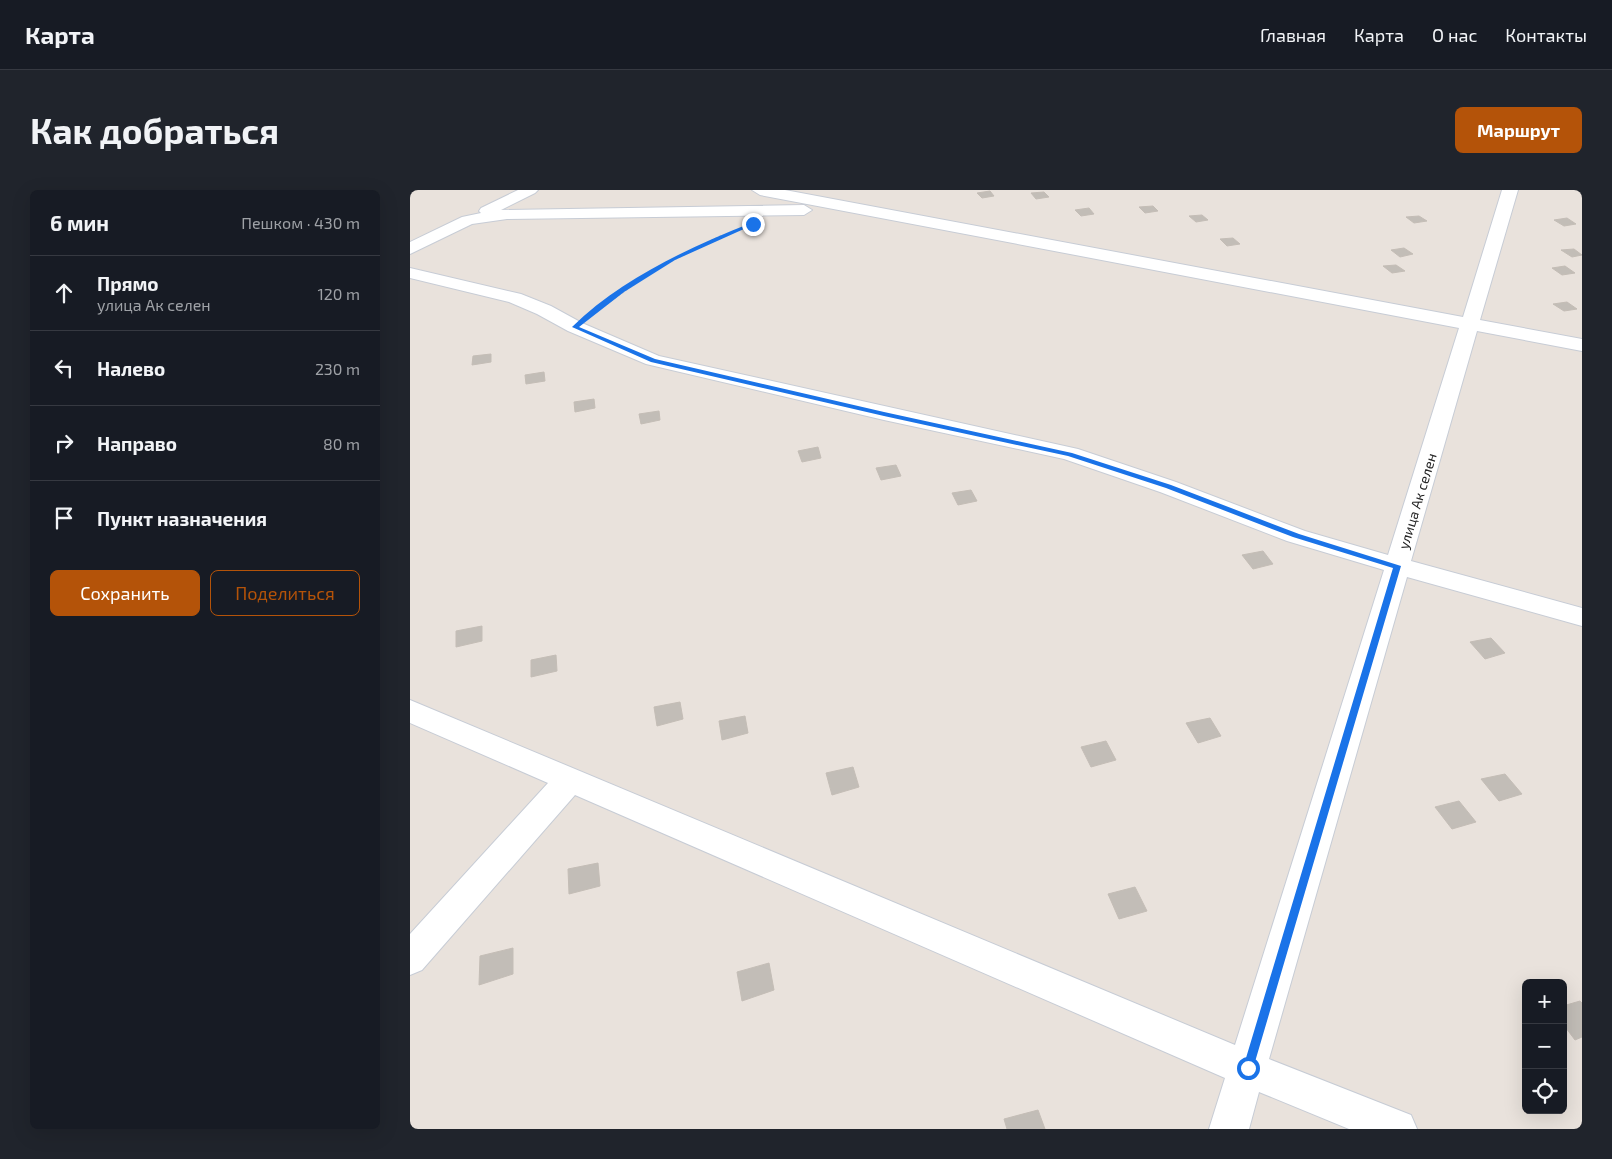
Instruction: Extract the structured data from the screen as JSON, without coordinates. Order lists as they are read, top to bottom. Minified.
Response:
{"streets":{"street":["улица Ак селен"]},"page":{"header":"Карта","nav":["Главная","Карта","О нас","Контакты"],"buttons":["Маршрут",["Сохранить","Поделиться"]],"title":"Как добраться","heading":["6 мин","Пешком · 430 m"],"list":[["Прямо","улица Ак селен","120 m"],["Налево","230 m"],["Направо","80 m"],"Пункт назначения"],"map_buttons":["+","−"]}}
